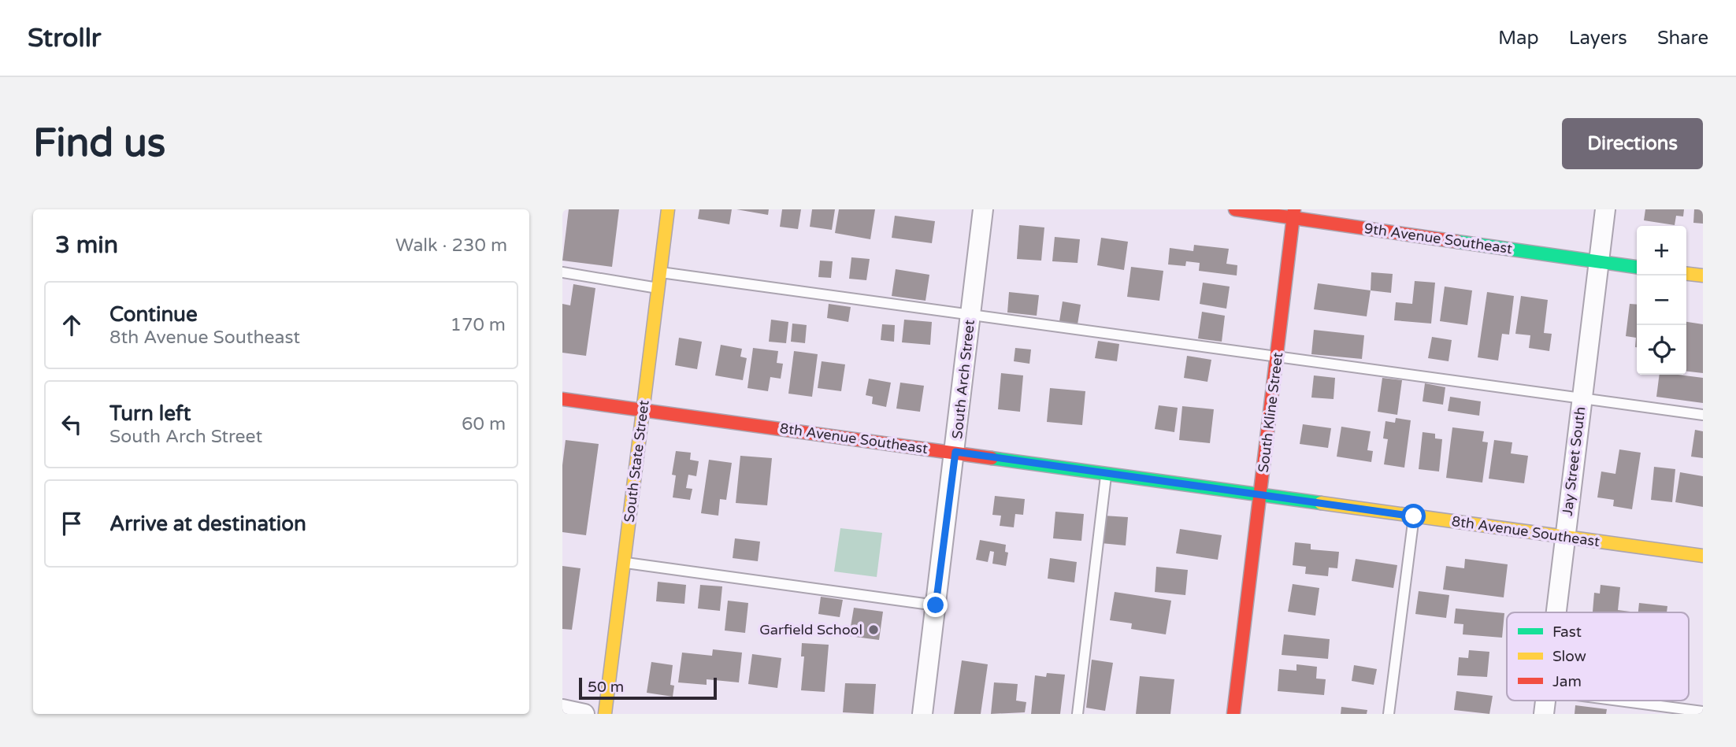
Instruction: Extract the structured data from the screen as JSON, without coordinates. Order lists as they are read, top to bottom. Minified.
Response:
{"streets":{"street":["9th Avenue Southeast","South Arch Street","South Kline Street","8th Avenue Southeast","South State Street","Jay Street South"]},"crossings":[["9th Avenue Southeast","South Kline Street"],["9th Avenue Southeast","Jay Street South"],["South Arch Street","8th Avenue Southeast"],["South Kline Street","8th Avenue Southeast"],["8th Avenue Southeast","South State Street"],["8th Avenue Southeast","Jay Street South"]],"places":["Garfield School"],"legend":["Fast","Slow","Jam"],"scale_bar":"50 m","page":{"header":"Strollr","nav":["Map","Layers","Share"],"buttons":"Directions","title":"Find us","heading":["3 min","Walk · 230 m"],"map_buttons":["+","−"],"list":[["Continue","8th Avenue Southeast","170 m"],["Turn left","South Arch Street","60 m"],"Arrive at destination"],"scale":"50 m"}}
